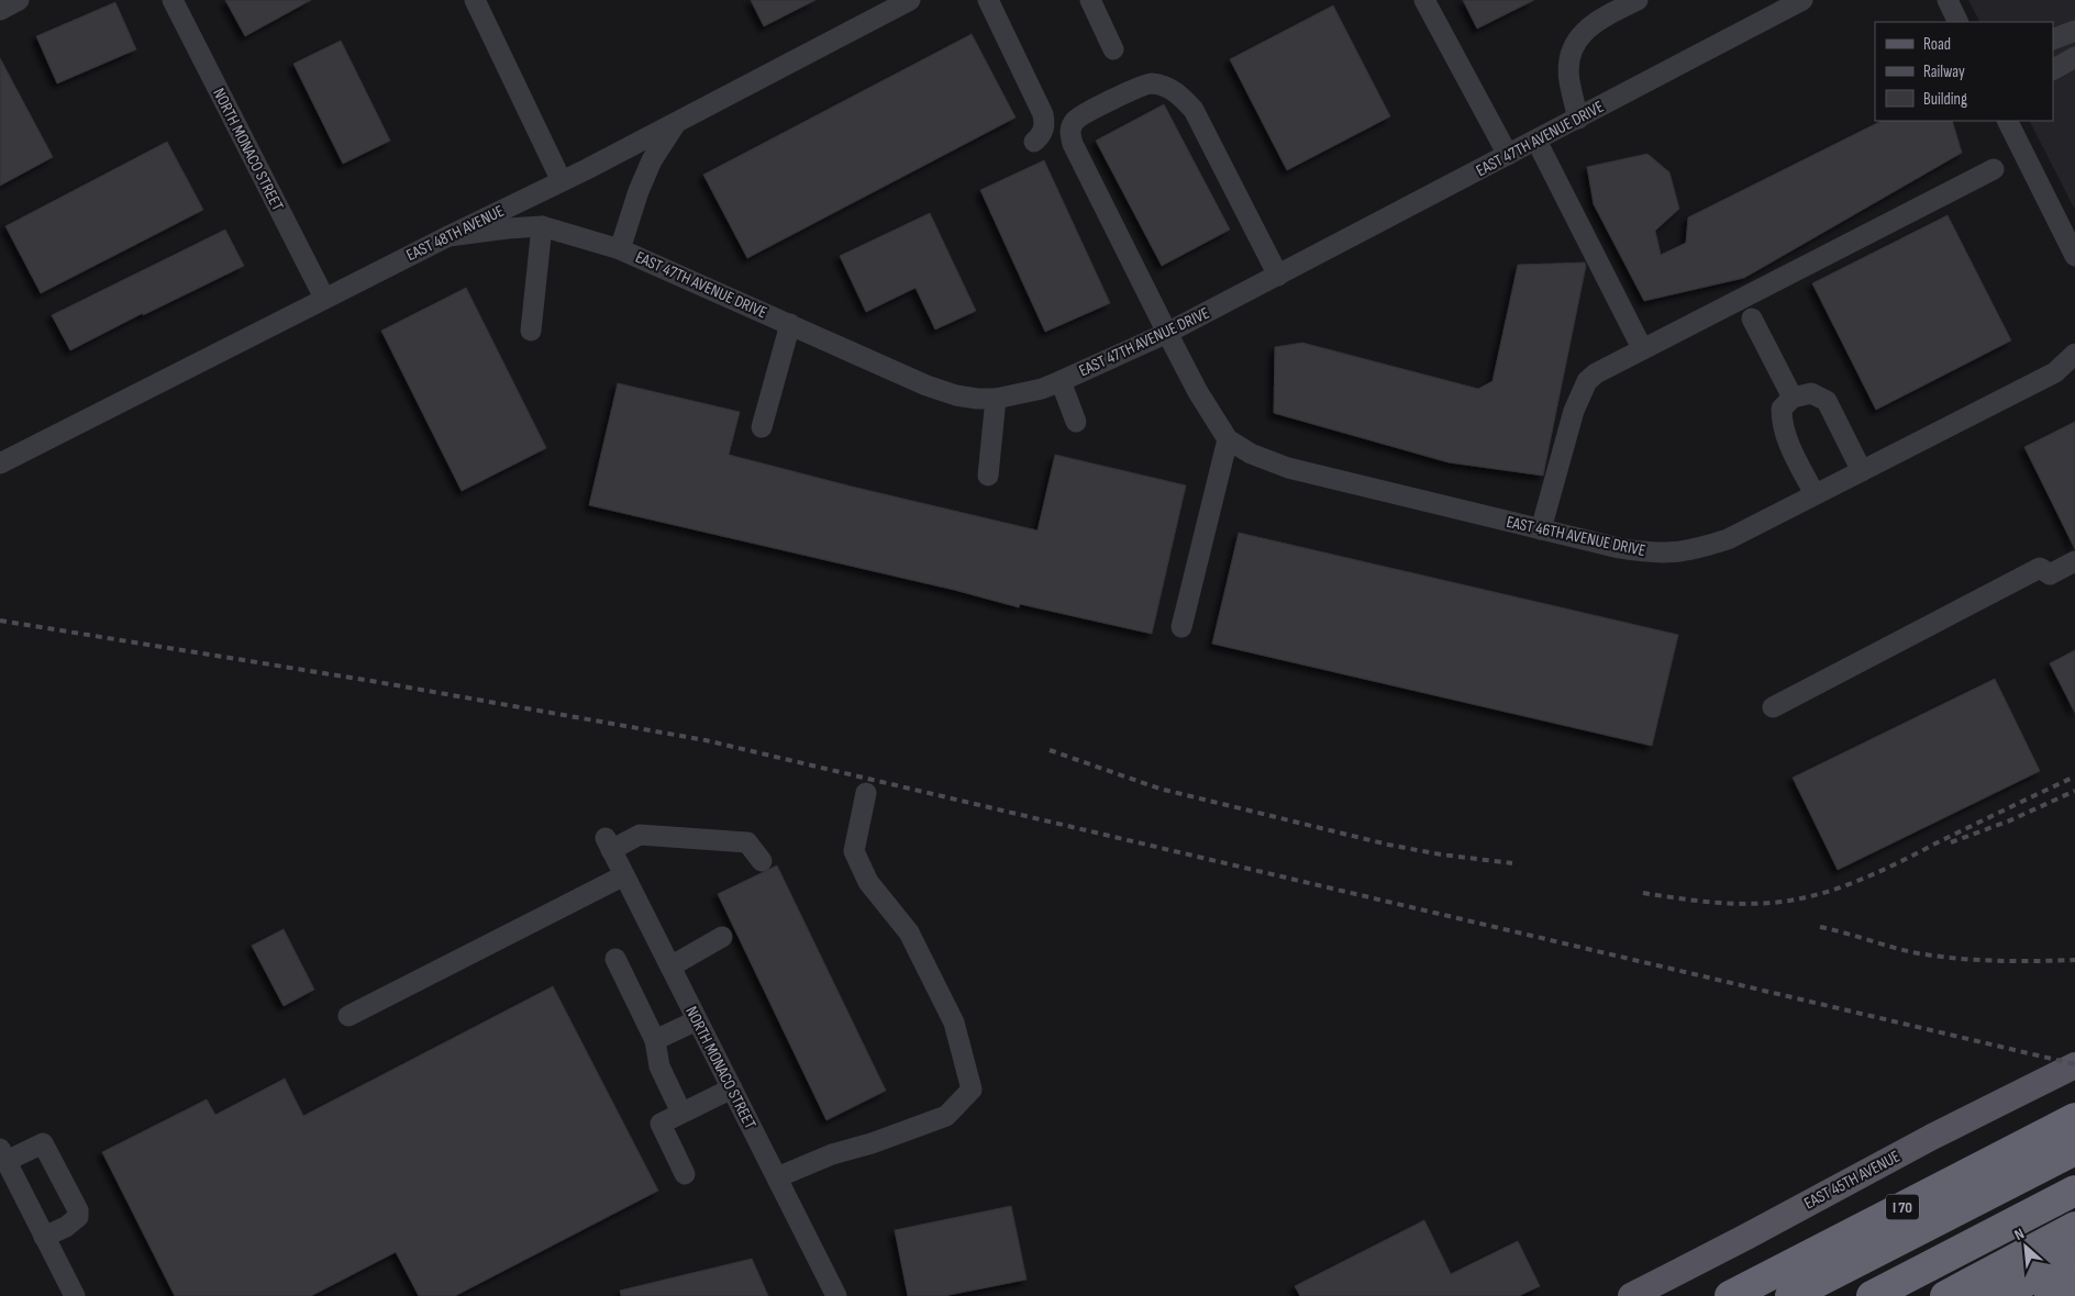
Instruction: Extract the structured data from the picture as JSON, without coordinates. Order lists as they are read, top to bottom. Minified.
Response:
{"streets":{"highway":["I 70"],"main road":["EAST 45TH AVENUE"],"street":["EAST 47TH AVENUE DRIVE","NORTH MONACO STREET","EAST 48TH AVENUE","EAST 46TH AVENUE DRIVE"]},"crossings":[["EAST 47TH AVENUE DRIVE","EAST 48TH AVENUE"],["EAST 47TH AVENUE DRIVE","EAST 46TH AVENUE DRIVE"],["NORTH MONACO STREET","EAST 48TH AVENUE"]],"legend":["Road","Railway","Building"],"north":"top left"}
